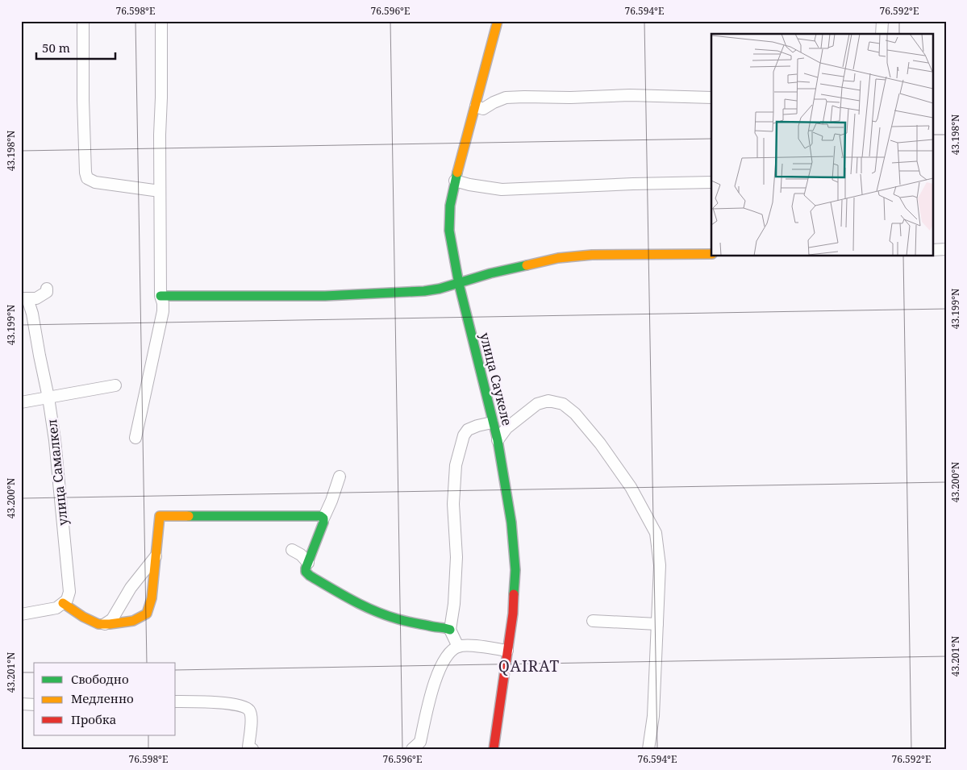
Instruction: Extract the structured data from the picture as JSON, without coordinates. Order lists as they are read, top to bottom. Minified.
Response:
{"streets":{"street":["улица Саукеле","улица Самалкел"]},"districts":["QAIRAT"],"legend":["Свободно","Медленно","Пробка"],"scale_bar":"50 m","coordinates":["76.598°E","76.596°E","76.594°E","76.592°E","43.198°N","43.199°N","43.200°N","43.201°N"]}
